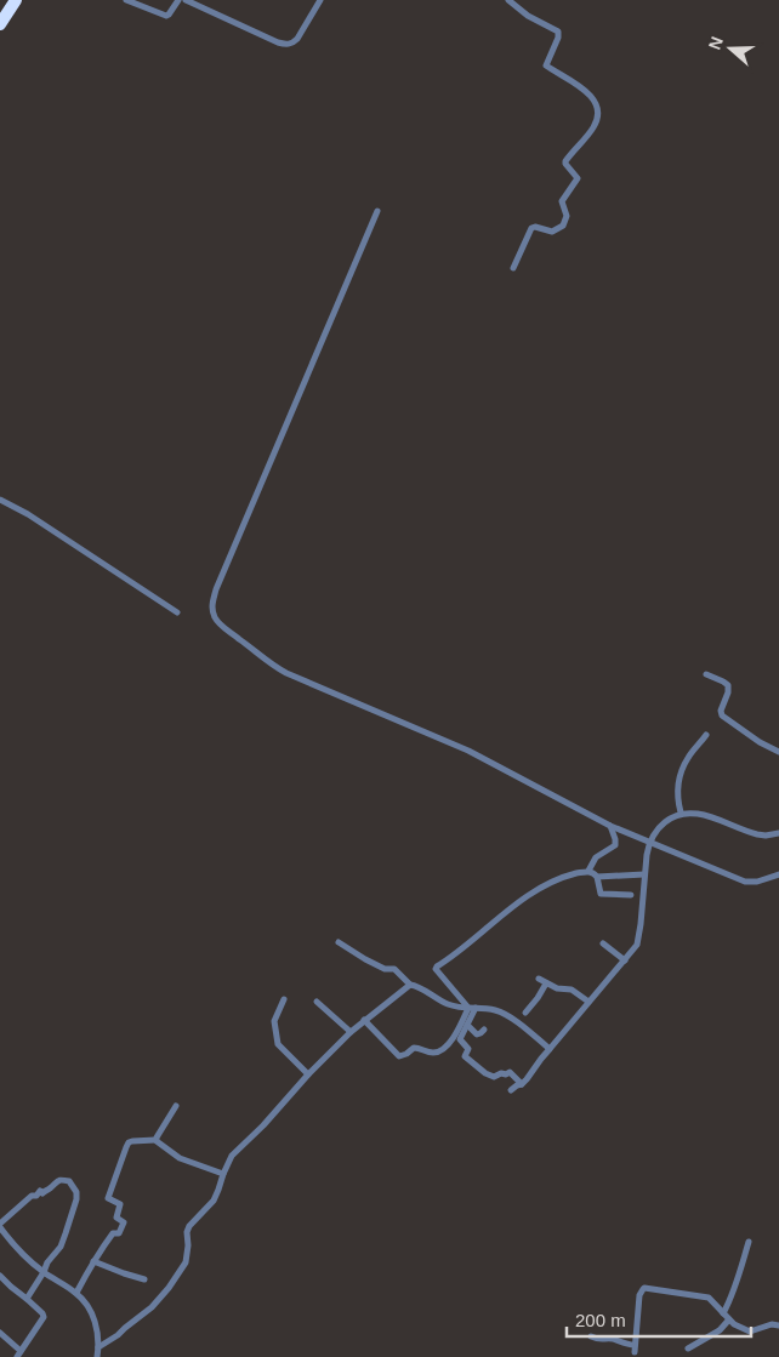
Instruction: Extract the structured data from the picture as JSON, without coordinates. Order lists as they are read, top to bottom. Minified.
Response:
{"scale_bar":"200 m","north":"left"}
